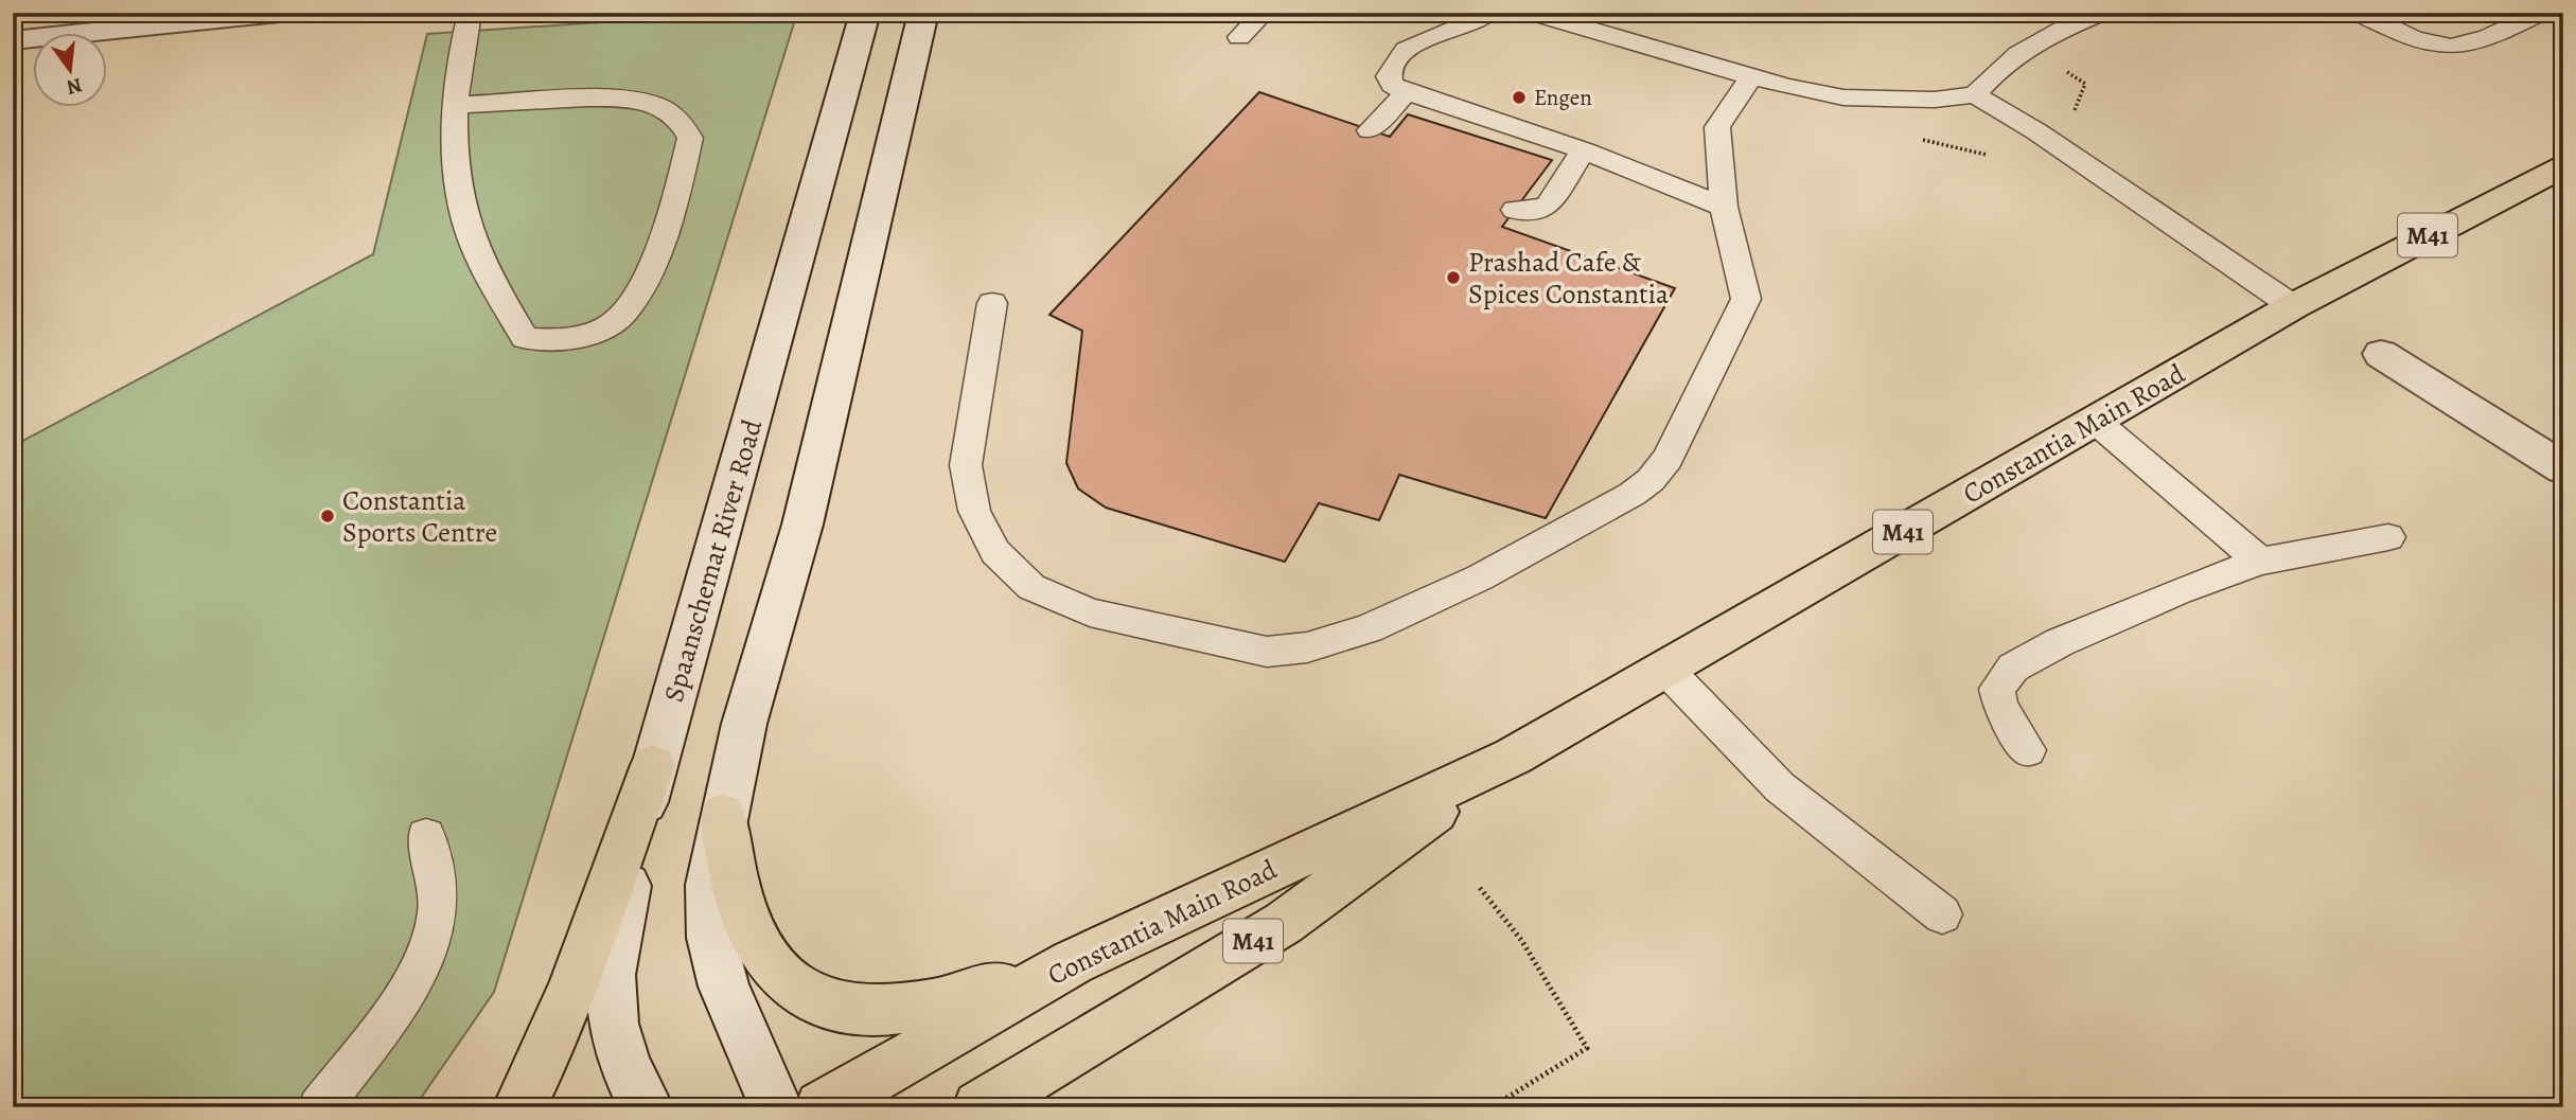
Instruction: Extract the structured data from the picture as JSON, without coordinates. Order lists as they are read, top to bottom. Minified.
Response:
{"streets":{"main road":["M41","Constantia Main Road","Spaanschemat River Road"]},"places":["Engen","Prashad Cafe & Spices Constantia","Constantia Sports Centre"],"north":"bottom"}
